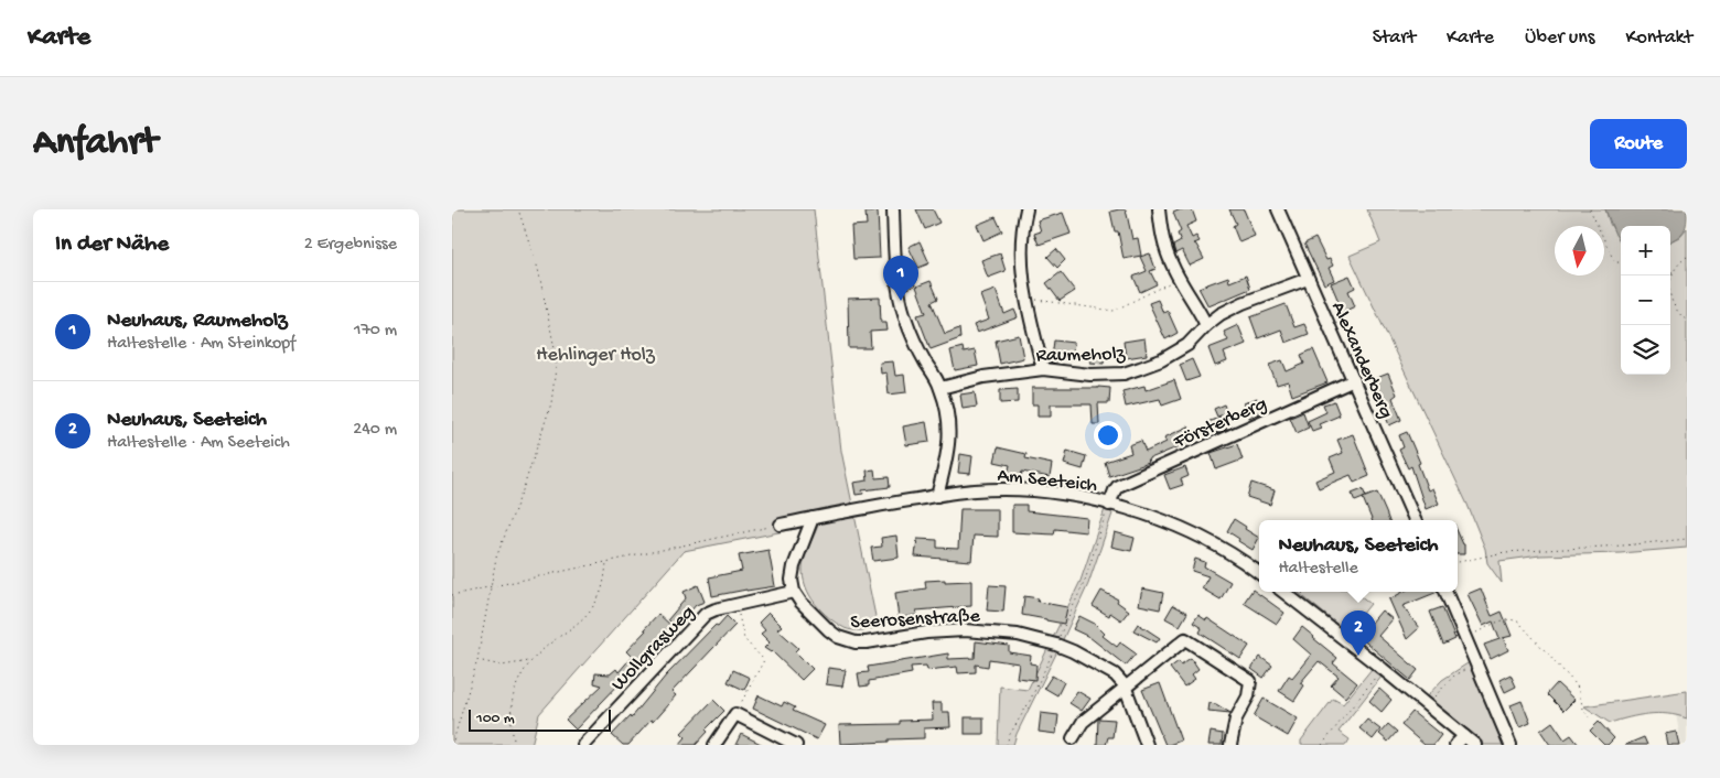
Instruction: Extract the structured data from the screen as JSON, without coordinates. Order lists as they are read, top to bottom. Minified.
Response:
{"streets":{"street":["Raumeholz","Alexanderberg","Försterberg","Am Seeteich","Seerosenstraße","Wollgrasweg"]},"crossings":[["Raumeholz","Alexanderberg"],["Alexanderberg","Försterberg"],["Försterberg","Am Seeteich"],["Seerosenstraße","Wollgrasweg"]],"parks":["Hehlinger Holz"],"scale_bar":"100 m","north":"bottom","page":{"header":"Karte","nav":["Start","Karte","Über uns","Kontakt"],"buttons":"Route","title":"Anfahrt","heading":["In der Nähe","2 Ergebnisse"],"map_buttons":["+","−"],"pins":["1","2"],"list":[{"mark":"1","name":"Neuhaus, Raumeholz","note":"Haltestelle · Am Steinkopf","value":"170 m"},{"mark":"2","name":"Neuhaus, Seeteich","note":"Haltestelle · Am Seeteich","value":"240 m"}],"popup":["Neuhaus, Seeteich","Haltestelle"],"scale":"100 m"}}
